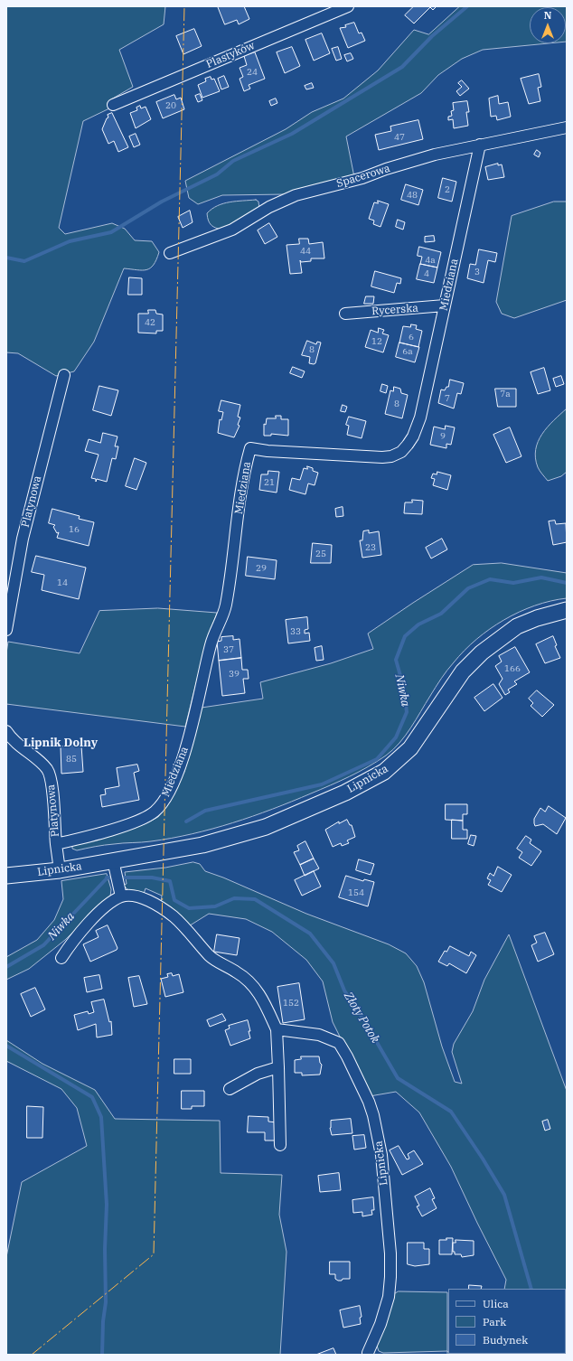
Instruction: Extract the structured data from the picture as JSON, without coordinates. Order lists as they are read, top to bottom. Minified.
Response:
{"streets":{"street":["Plastyków","Spacerowa","Miedziana","Rycerska","Platynowa","Lipnicka"]},"crossings":[["Spacerowa","Miedziana"],["Miedziana","Rycerska"],["Miedziana","Platynowa"]],"districts":["Lipnik Dolny"],"water":["Niwka","Złoty Potok"],"house_numbers":["24","20","47","2","48","44","4a","3","4","42","6","12","8","6a","7a","7","8","9","21","16","23","25","29","14","33","37","166","39","85","154","152"],"legend":["Ulica","Park","Budynek"],"north":"top"}
